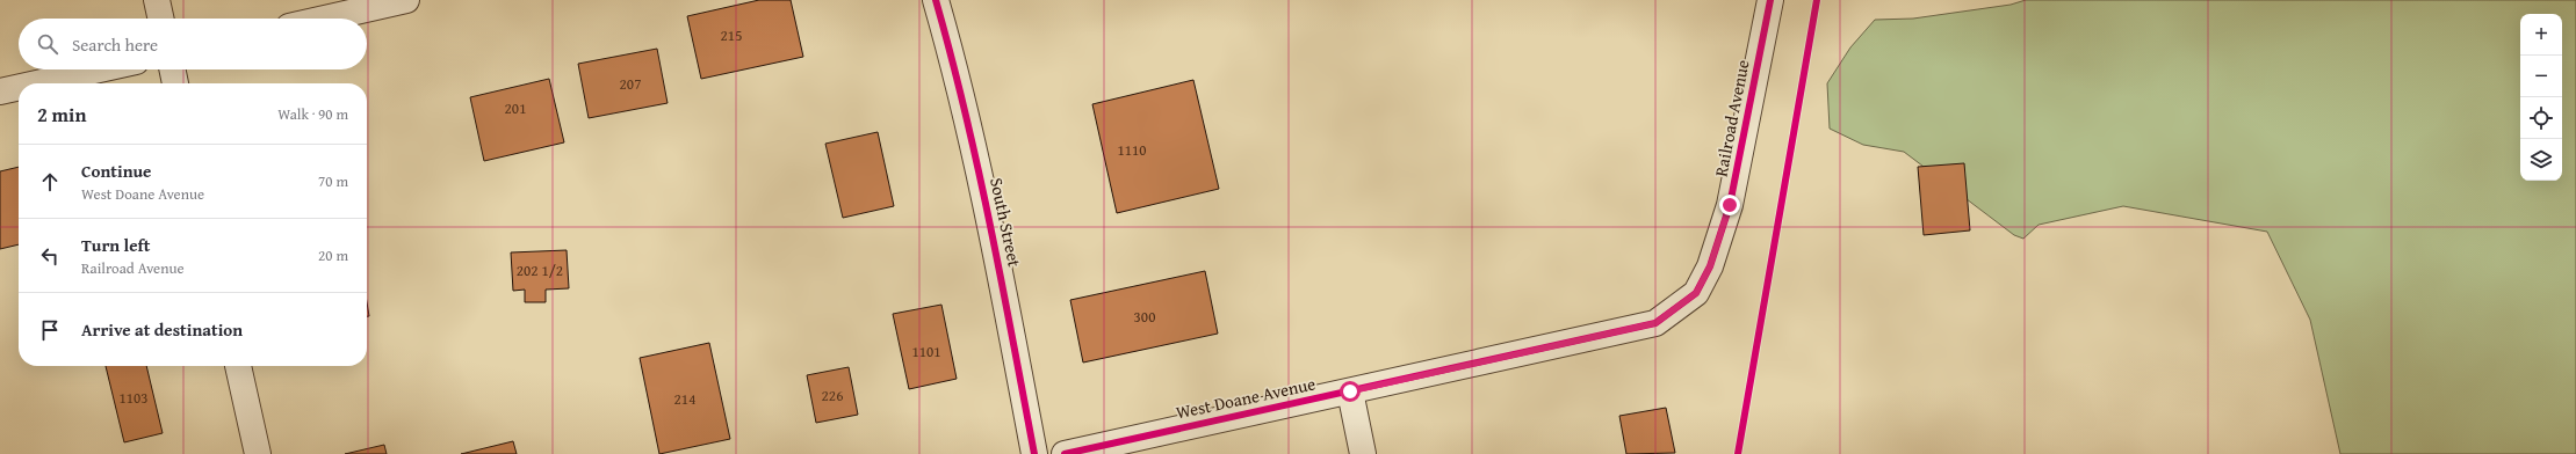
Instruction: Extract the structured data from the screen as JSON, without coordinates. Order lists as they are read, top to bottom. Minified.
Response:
{"streets":{"street":["Railroad Avenue","South Street","West Doane Avenue"]},"crossings":[["Railroad Avenue","West Doane Avenue"]],"house_numbers":["215","207","201","1110","202 1/2","300","1101","226","1103","214"],"page":{"map_buttons":["+","−"],"search":"Search here","heading":["2 min","Walk · 90 m"],"list":[["Continue","West Doane Avenue","70 m"],["Turn left","Railroad Avenue","20 m"],"Arrive at destination"]}}
